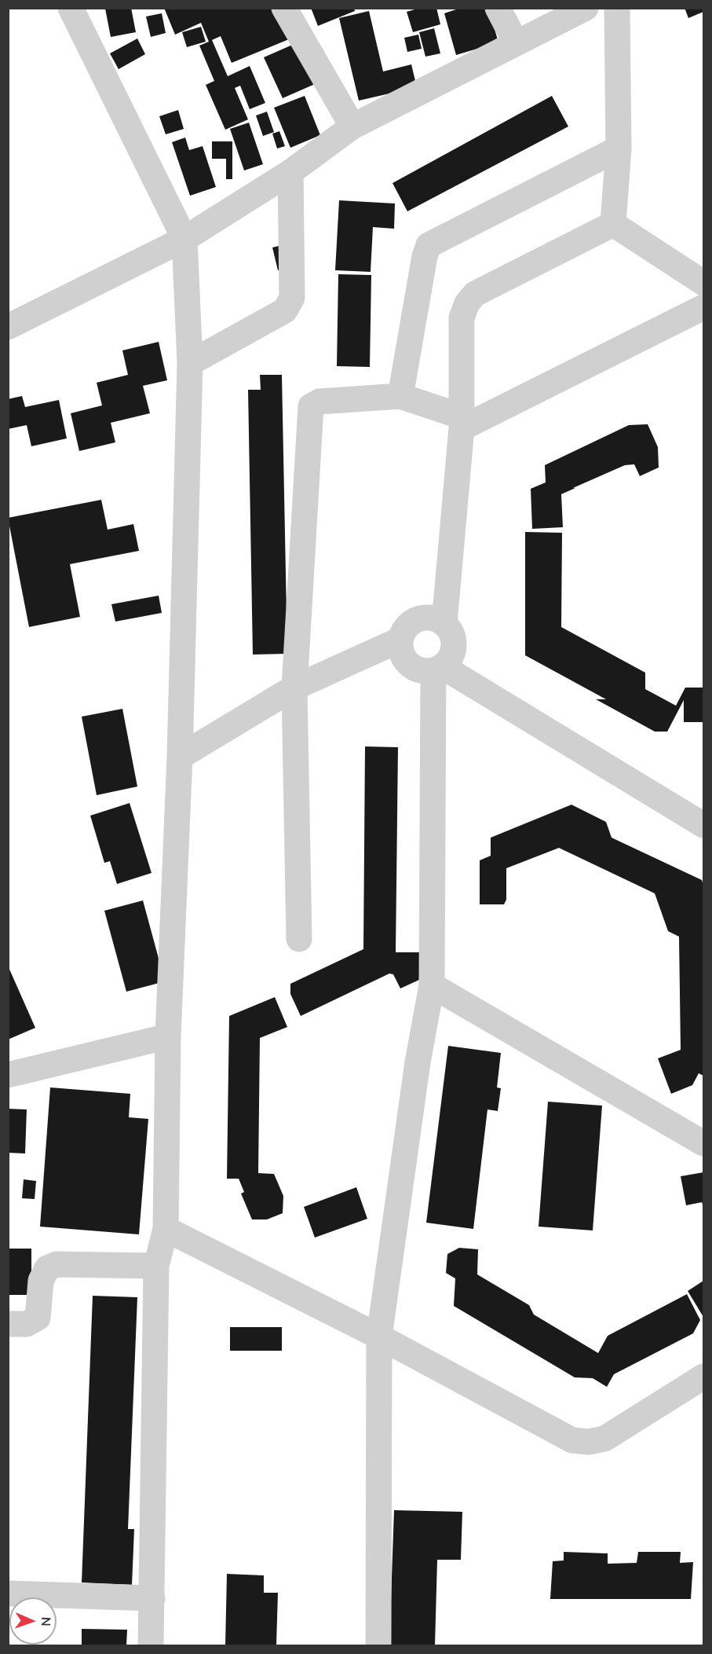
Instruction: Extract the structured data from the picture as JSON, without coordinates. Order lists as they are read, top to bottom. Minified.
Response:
{"north":"right"}
